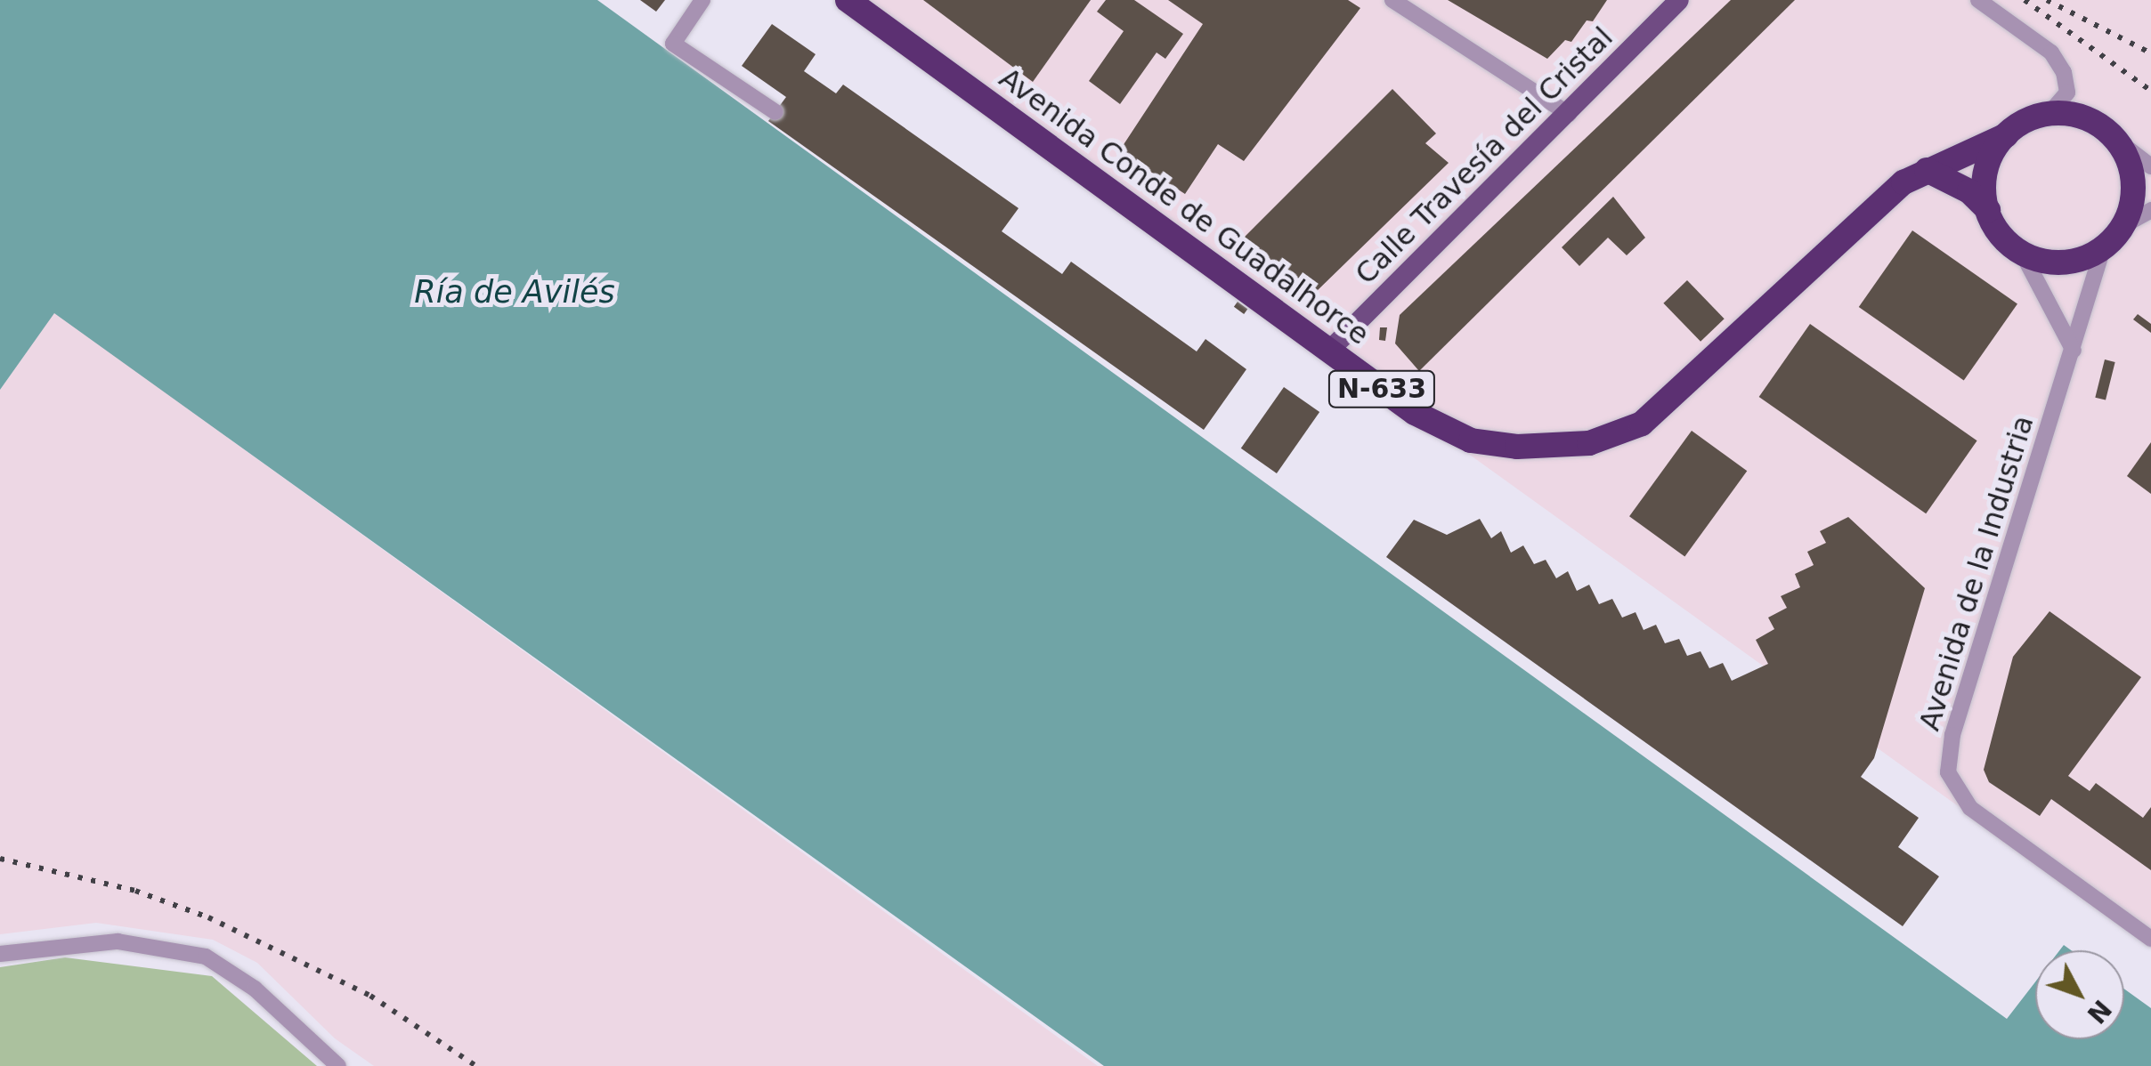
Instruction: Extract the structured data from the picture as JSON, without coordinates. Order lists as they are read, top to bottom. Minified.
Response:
{"streets":{"highway":["Avenida Conde de Guadalhorce","N-633"],"main road":["Calle Travesía del Cristal"],"street":["Avenida de la Industria"]},"crossings":[["Calle Travesía del Cristal","Avenida Conde de Guadalhorce"],["Avenida Conde de Guadalhorce","Avenida de la Industria"]],"water":["Ría de Avilés"],"north":"bottom right"}
